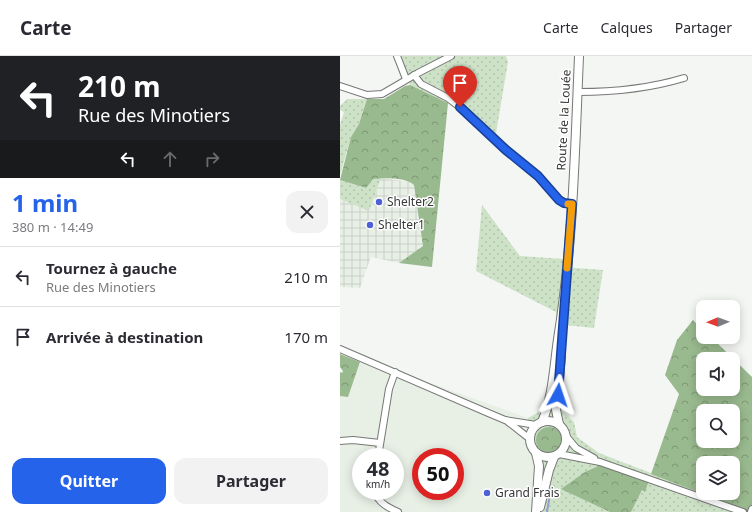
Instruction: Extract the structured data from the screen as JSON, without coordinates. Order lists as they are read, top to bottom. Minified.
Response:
{"streets":{"main road":["Route de la Louée"]},"places":["Shelter2","Shelter1","Grand Frais"],"north":"left","page":{"header":"Carte","nav":["Carte","Calques","Partager"],"turn":["210 m","Rue des Minotiers"],"heading":["1 min","380 m · 14:49"],"list":[{"name":"Tournez à gauche","note":"Rue des Minotiers","value":"210 m"},{"name":"Arrivée à destination","value":"170 m"}],"speed":"48 km/h","limit":"50","buttons":["Quitter","Partager"]}}
